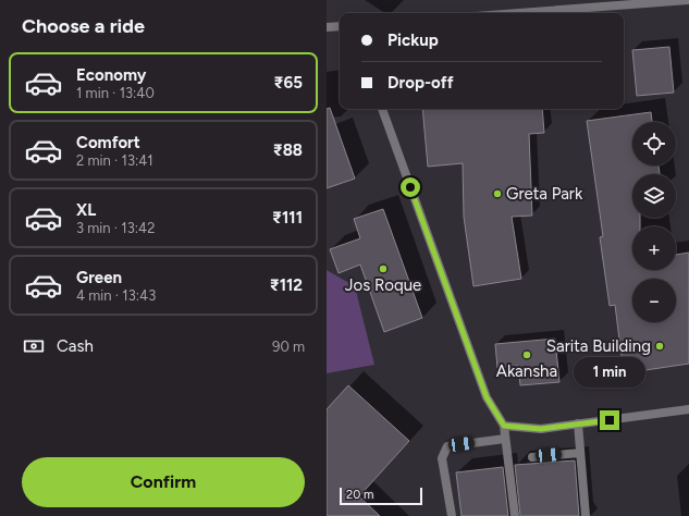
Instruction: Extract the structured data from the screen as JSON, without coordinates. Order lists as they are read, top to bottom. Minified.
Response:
{"places":["Greta Park","Jos Roque","Sarita Building","Akansha"],"scale_bar":"20 m","page":{"heading":"Choose a ride","banner":["Pickup","Drop-off"],"list":[{"name":"Economy","note":"1 min · 13:40","value":"₹65"},{"name":"Comfort","note":"2 min · 13:41","value":"₹88"},{"name":"XL","note":"3 min · 13:42","value":"₹111"},{"name":"Green","note":"4 min · 13:43","value":"₹112"}],"map_buttons":["+","−"],"pay":["Cash","90 m"],"bubble":"1 min","buttons":"Confirm","scale":"20 m"}}
